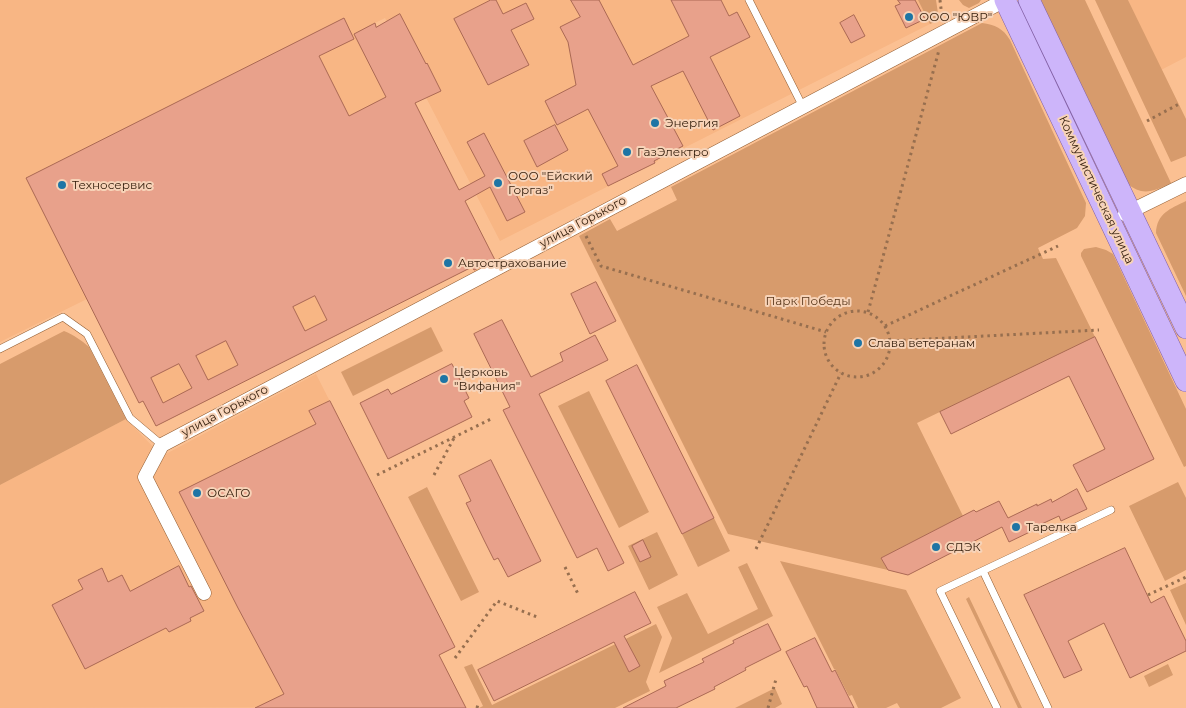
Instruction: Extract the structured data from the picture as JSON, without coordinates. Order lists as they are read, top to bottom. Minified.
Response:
{"streets":{"main road":["Коммунистическая улица"],"street":["улица Горького"]},"crossings":[["Коммунистическая улица","улица Горького"]],"parks":["Парк Победы"],"places":["ООО \"ЮВР\"","Энергия","ГазЭлектро","ООО \"Ейский Горгаз\"","Техносервис","Автострахование","Слава ветеранам","Церковь \"Вифания\"","ОСАГО","Тарелка","СДЭК"]}
